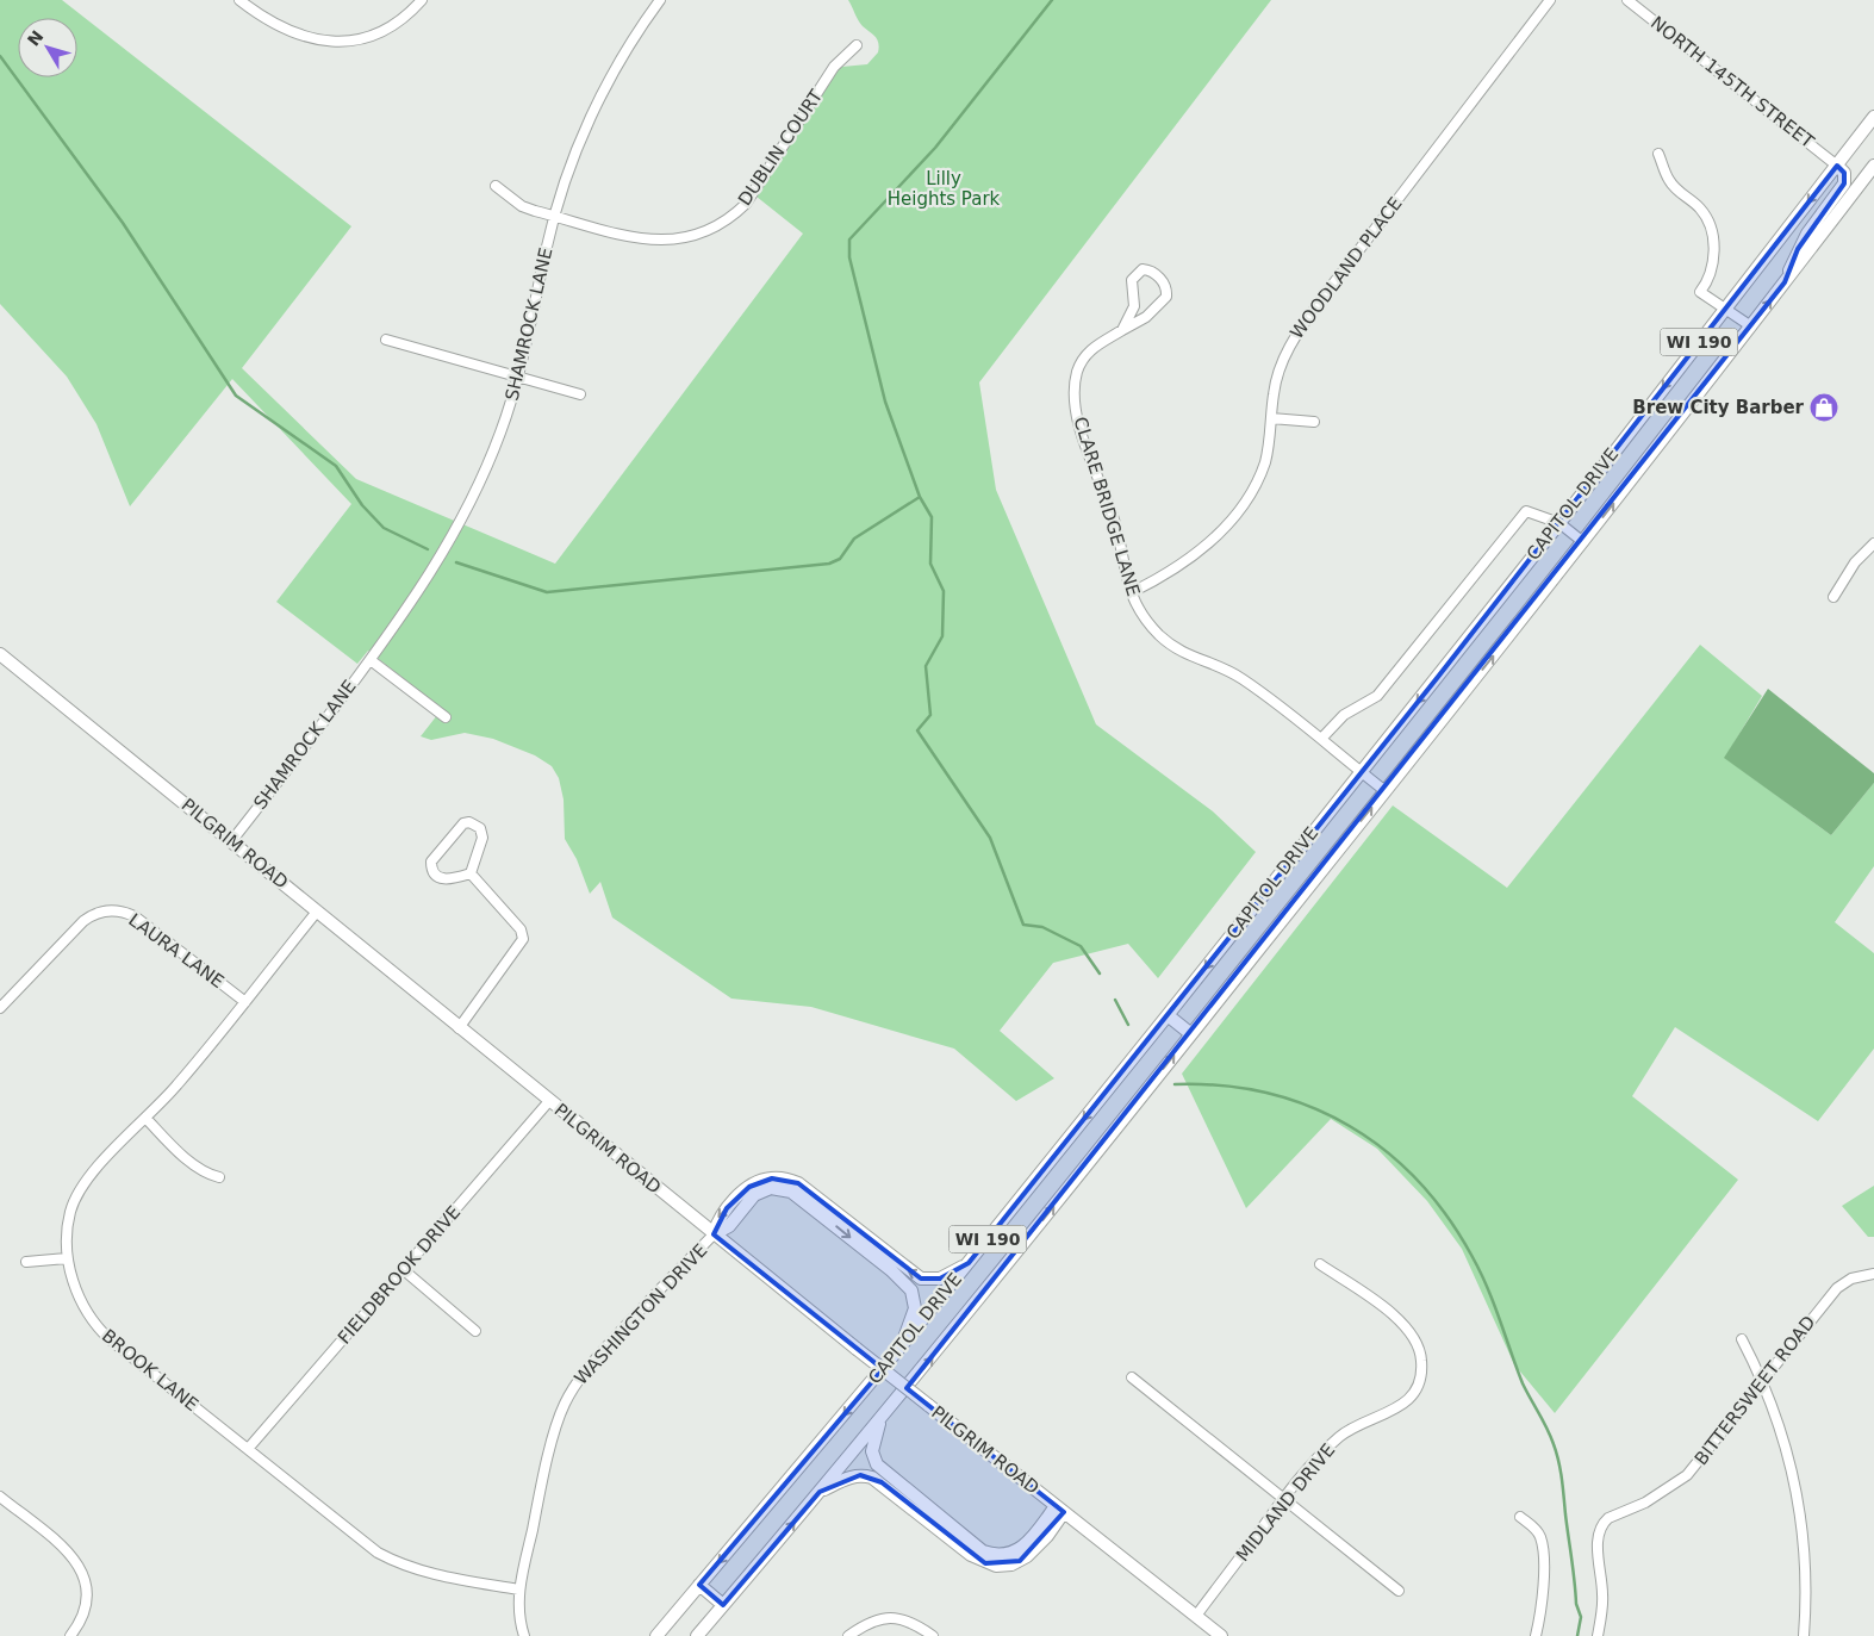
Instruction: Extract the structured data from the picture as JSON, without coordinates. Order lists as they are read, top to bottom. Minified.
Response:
{"streets":{"main road":["WI 190","CAPITOL DRIVE","PILGRIM ROAD"],"street":["NORTH 145TH STREET","DUBLIN COURT","WOODLAND PLACE","SHAMROCK LANE","CLARE BRIDGE LANE","LAURA LANE","FIELDBROOK DRIVE","WASHINGTON DRIVE","BROOK LANE","BITTERSWEET ROAD","MIDLAND DRIVE"]},"crossings":[["NORTH 145TH STREET","CAPITOL DRIVE"],["DUBLIN COURT","SHAMROCK LANE"],["WOODLAND PLACE","CLARE BRIDGE LANE"],["SHAMROCK LANE","PILGRIM ROAD"],["CAPITOL DRIVE","CLARE BRIDGE LANE"],["PILGRIM ROAD","FIELDBROOK DRIVE"],["PILGRIM ROAD","WASHINGTON DRIVE"],["PILGRIM ROAD","BROOK LANE"],["PILGRIM ROAD","MIDLAND DRIVE"],["LAURA LANE","BROOK LANE"],["FIELDBROOK DRIVE","BROOK LANE"],["WASHINGTON DRIVE","BROOK LANE"]],"parks":["Lilly Heights Park"],"places":{"shop":["Brew City Barber"]},"north":"top left"}
